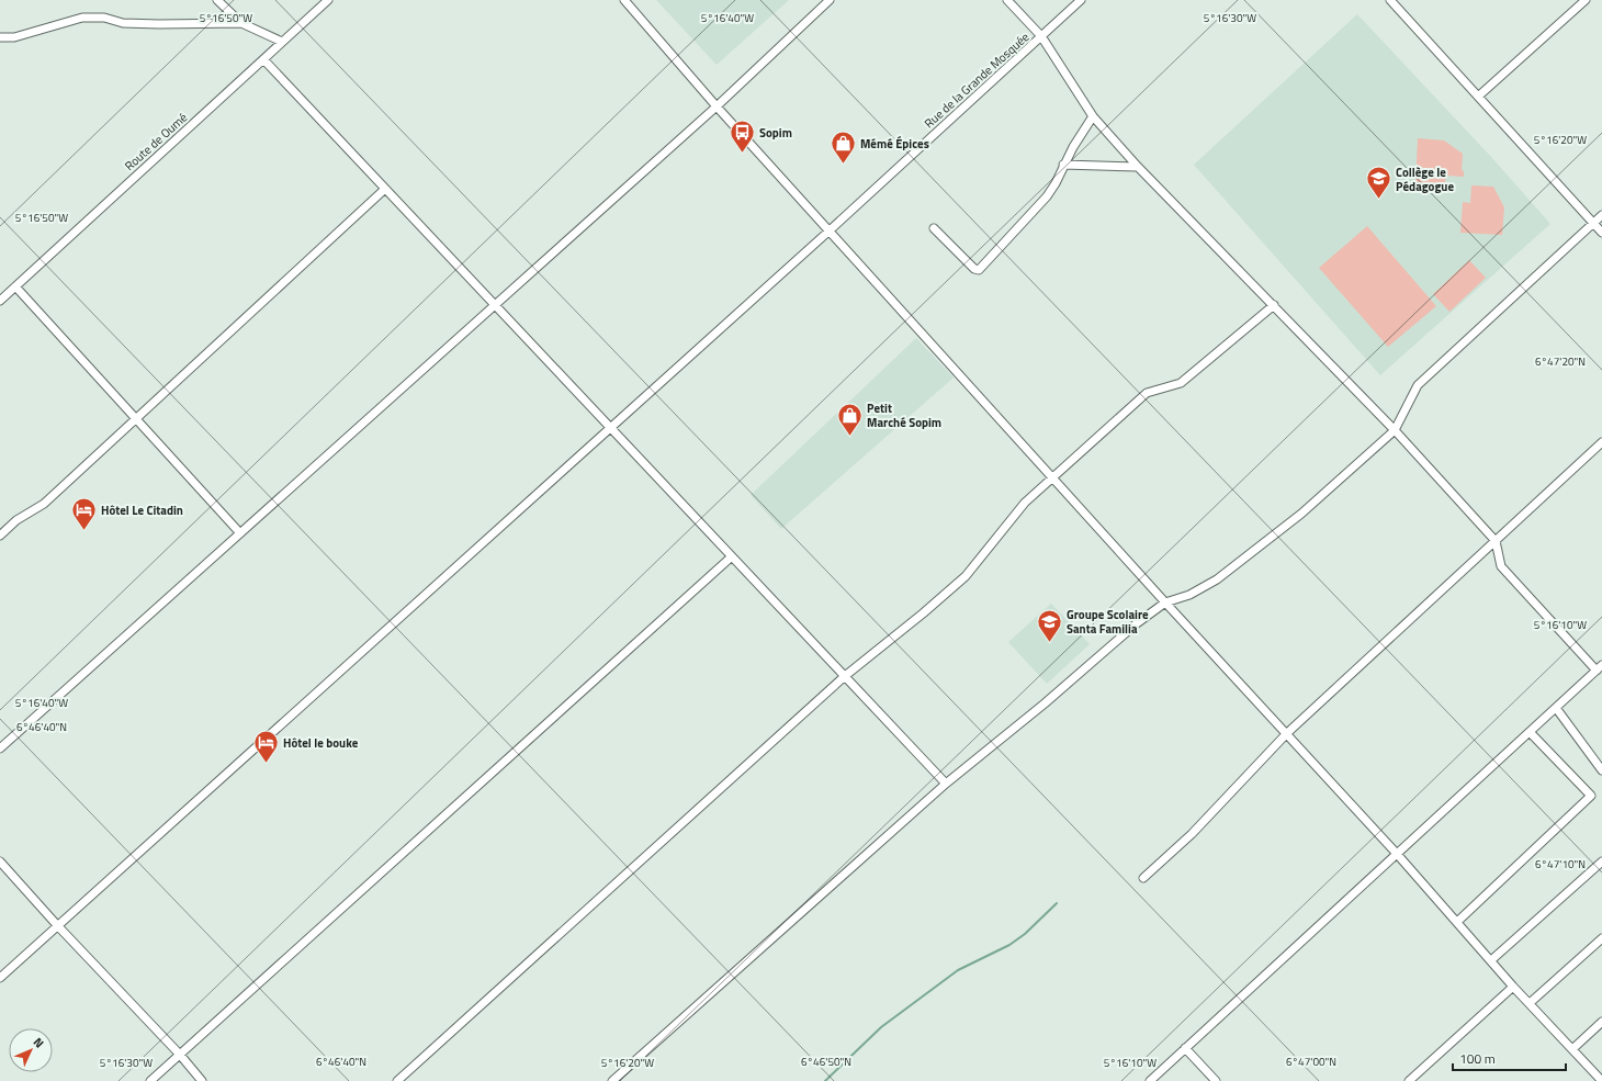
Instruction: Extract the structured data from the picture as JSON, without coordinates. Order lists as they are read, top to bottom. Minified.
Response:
{"streets":{"street":["Rue de la Grande Mosquée","Route de Oumé"]},"places":{"bus stop":["Sopim"],"shop":["Mémé Épices","Petit Marché Sopim"],"school or university":["Collège le Pédagogue","Groupe Scolaire Santa Familia"],"hotel":["Hôtel Le Citadin","Hôtel le bouke"]},"scale_bar":"100 m","north":"top right","coordinates":["5°16'50\"W","5°16'40\"W","5°16'30\"W","5°16'20\"W","6°47'20\"N","5°16'10\"W","6°46'40\"N","6°47'10\"N","6°46'50\"N","6°47'00\"N"]}
